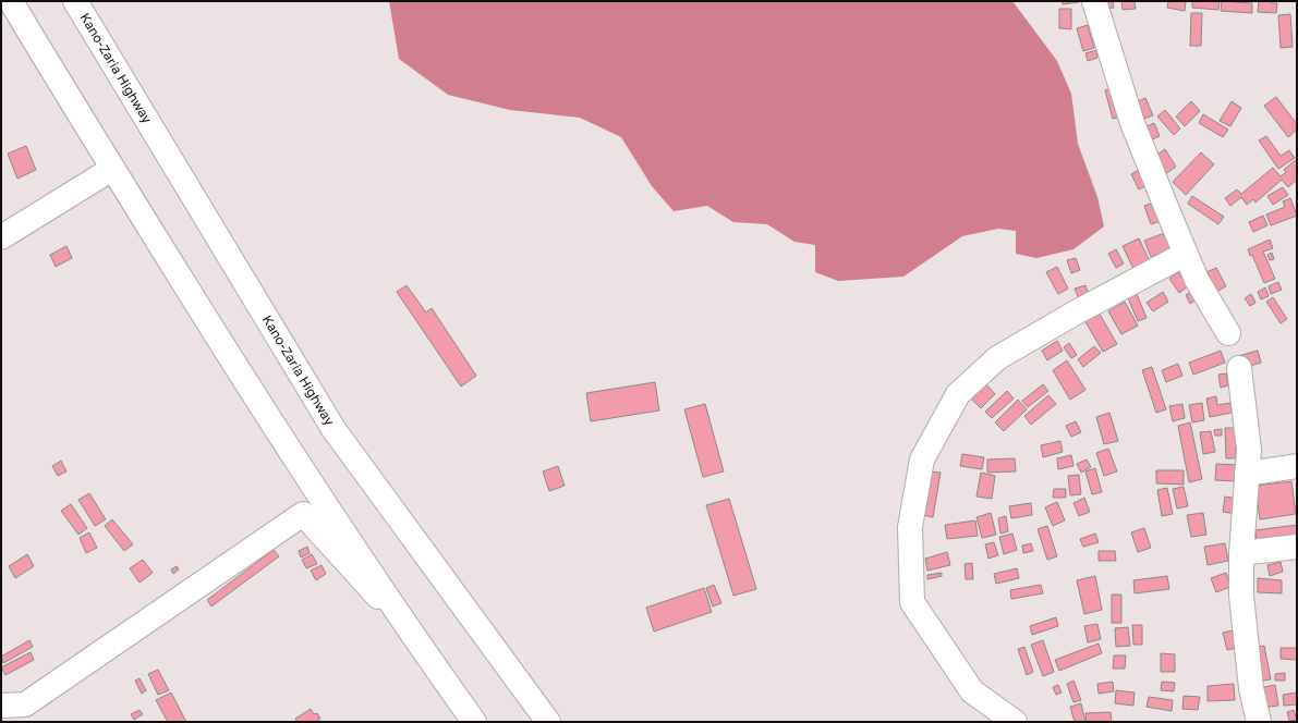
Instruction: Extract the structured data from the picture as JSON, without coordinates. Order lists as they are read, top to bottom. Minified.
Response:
{"streets":{"main road":["Kano-Zaria Highway"]}}
